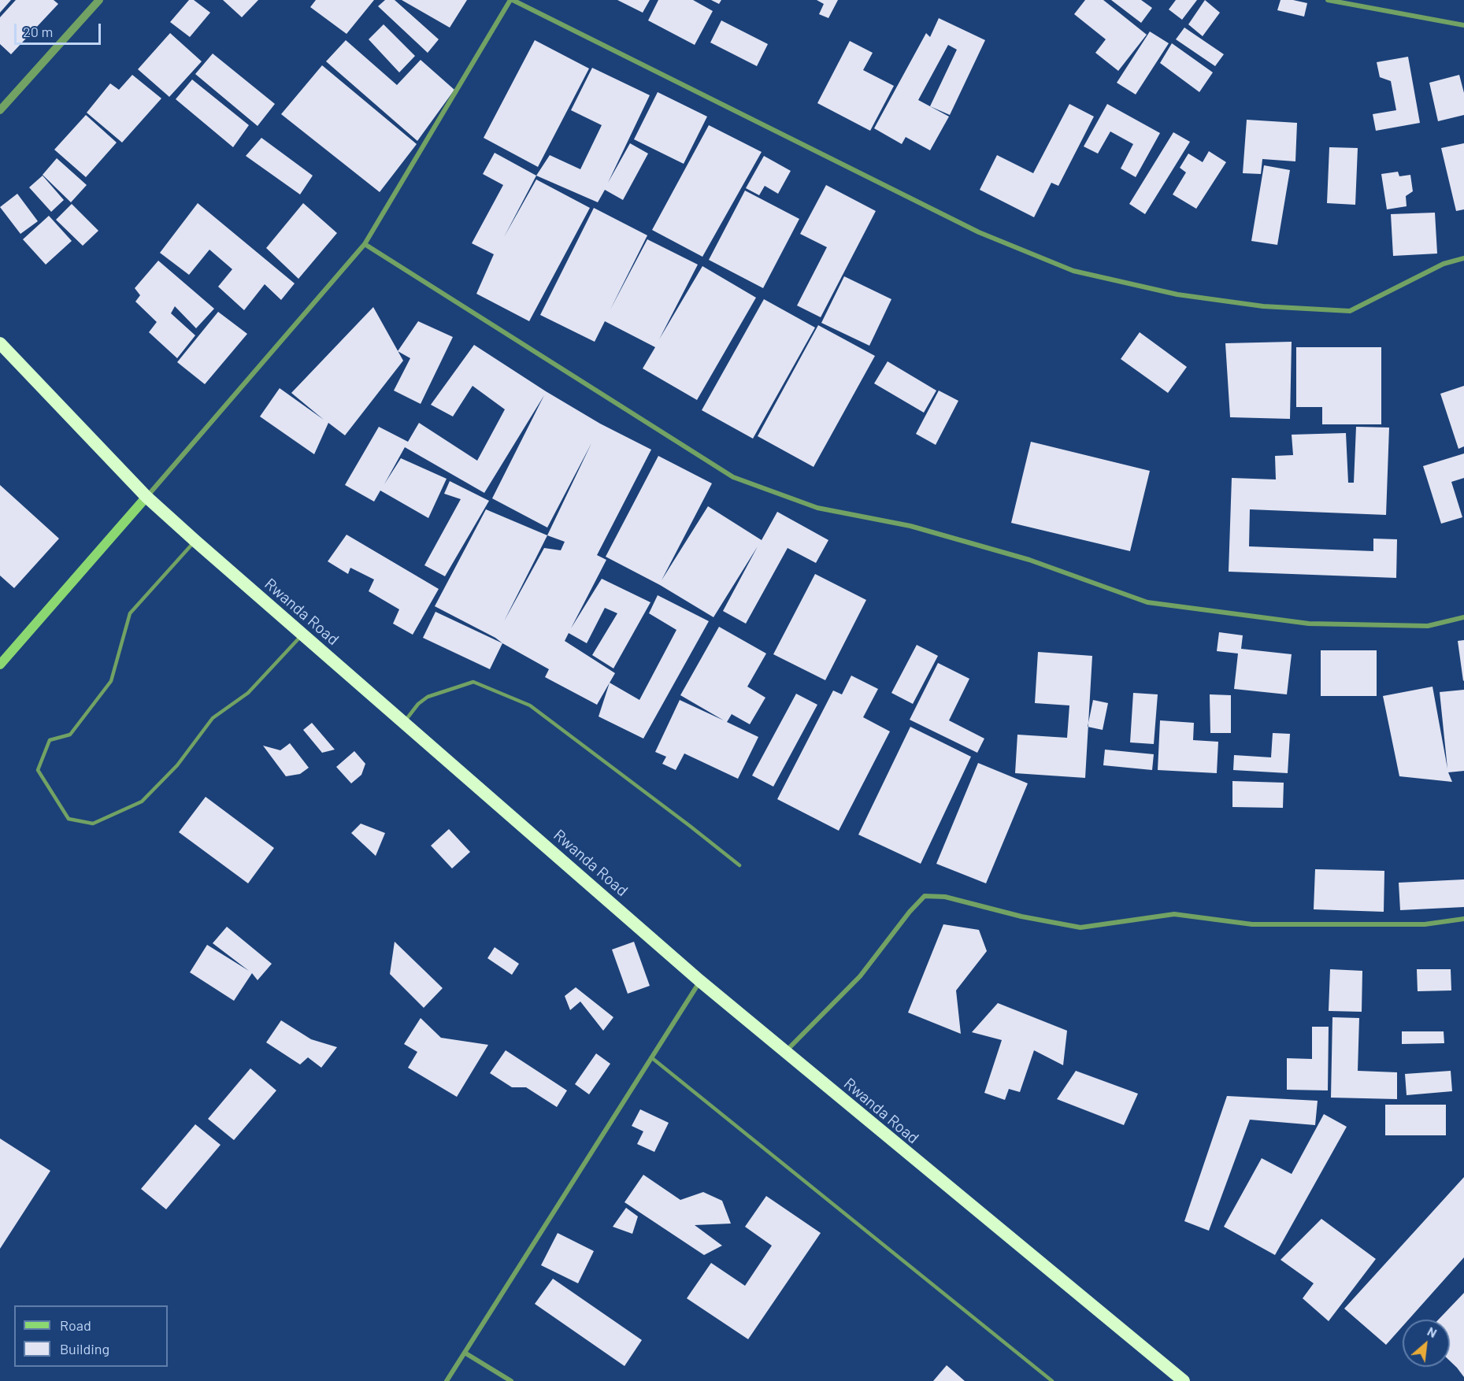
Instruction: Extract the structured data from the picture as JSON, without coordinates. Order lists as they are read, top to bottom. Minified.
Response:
{"streets":{"highway":["Rwanda Road"]},"legend":["Road","Building"],"scale_bar":"20 m","north":"top right"}
